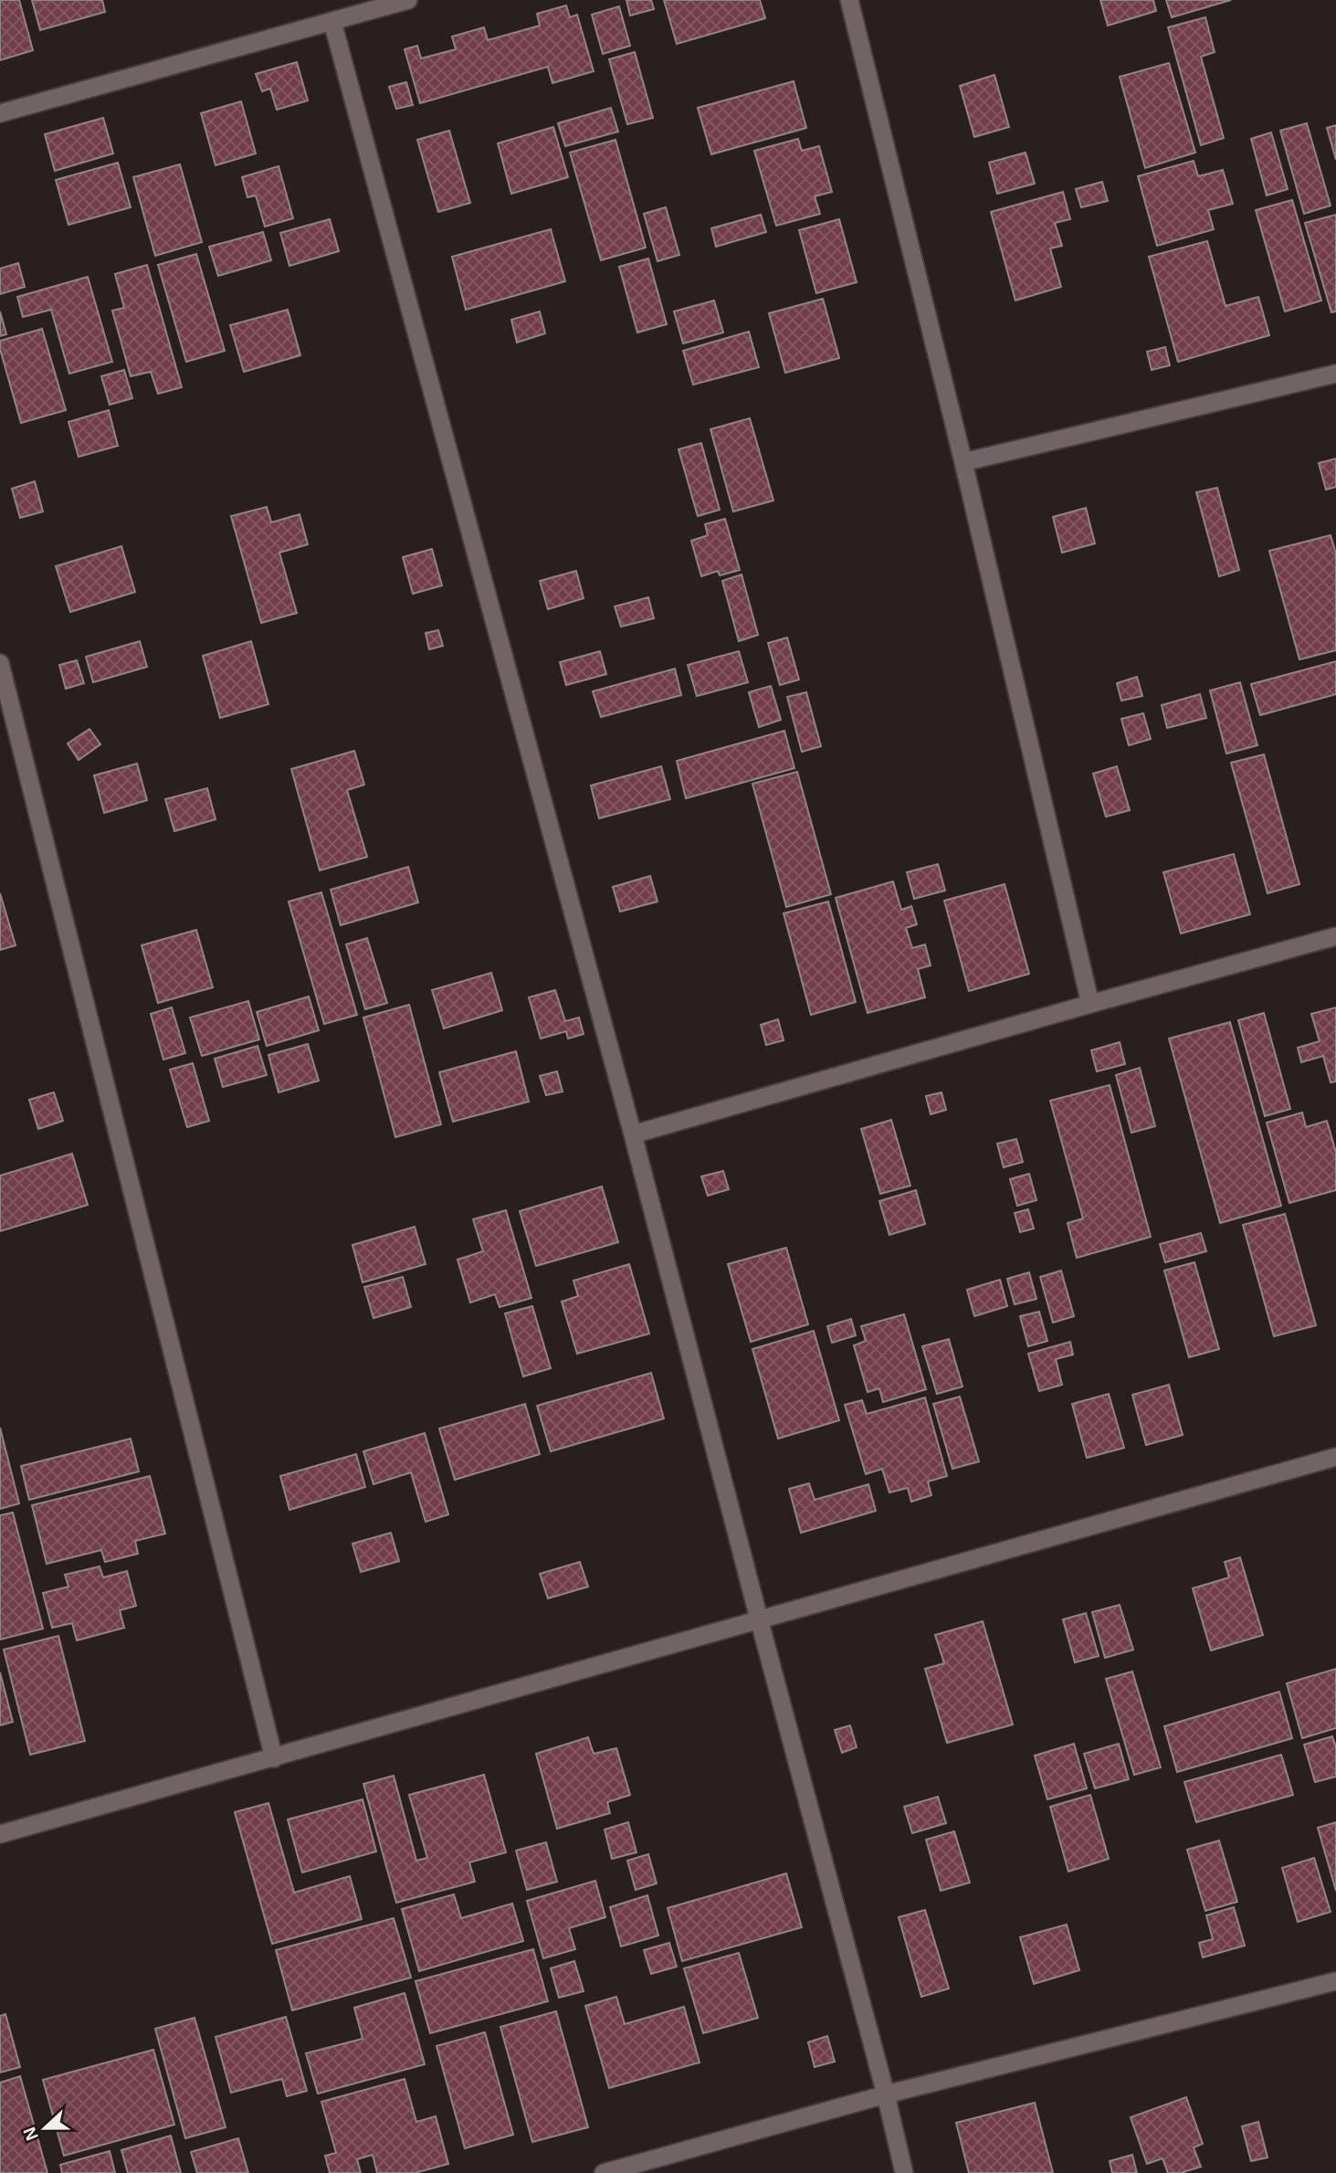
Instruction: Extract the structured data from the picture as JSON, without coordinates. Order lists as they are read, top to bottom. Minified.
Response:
{"north":"left"}
